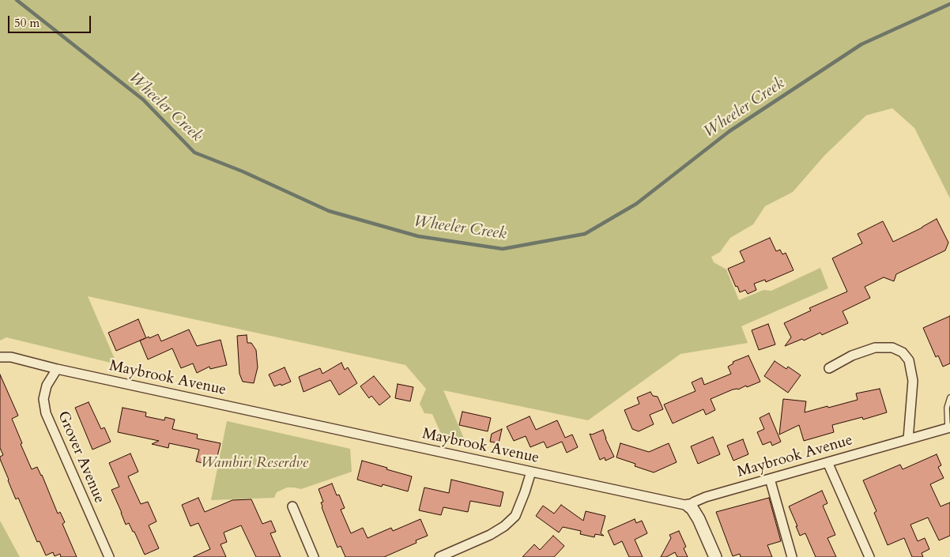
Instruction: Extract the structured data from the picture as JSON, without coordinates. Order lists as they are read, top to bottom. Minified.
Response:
{"streets":{"street":["Maybrook Avenue","Grover Avenue"]},"crossings":[["Maybrook Avenue","Grover Avenue"]],"water":["Wheeler Creek"],"parks":["Wambiri Reserdve"],"scale_bar":"50 m"}
